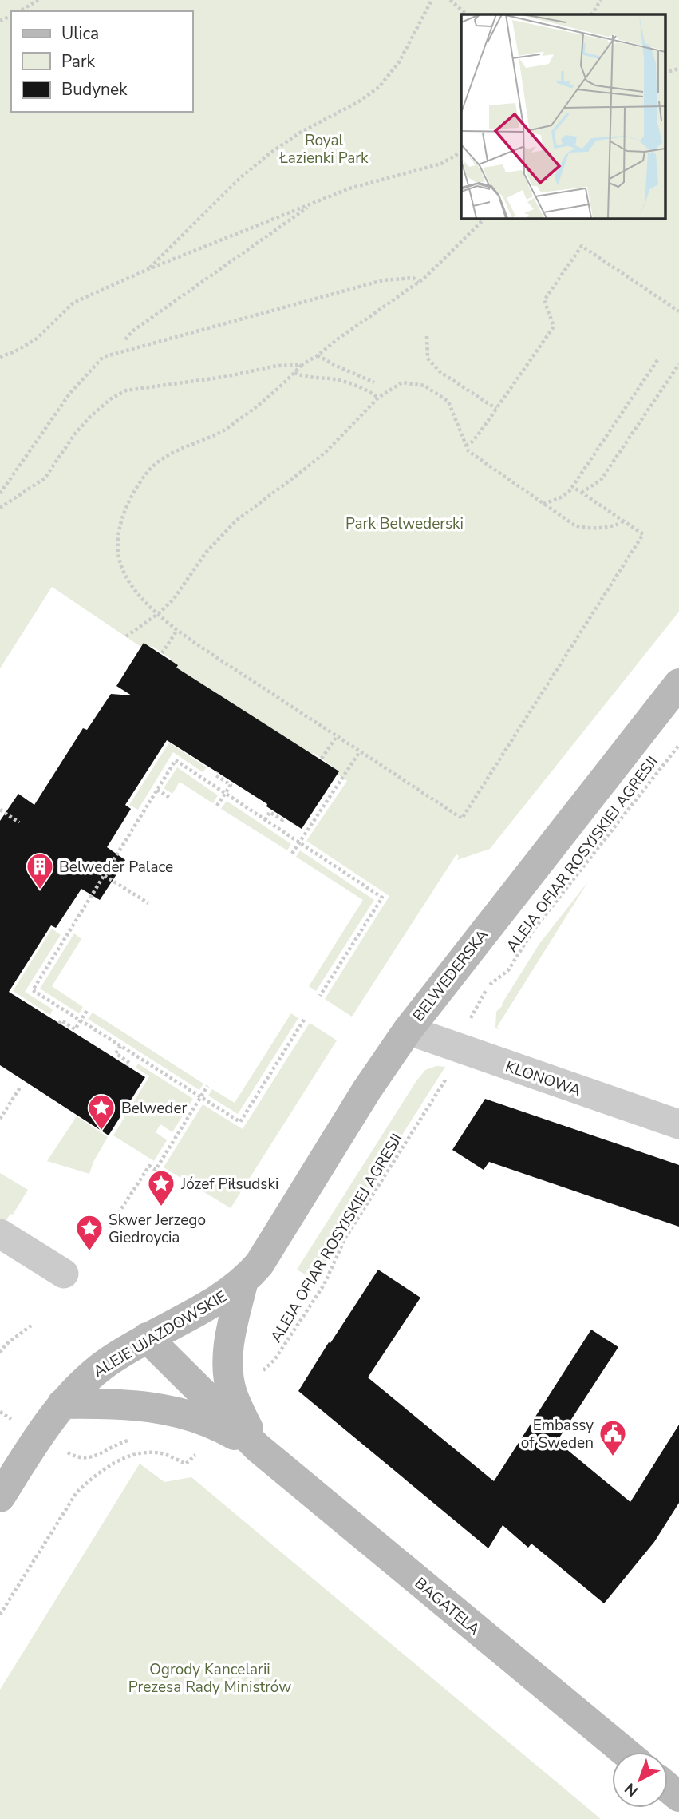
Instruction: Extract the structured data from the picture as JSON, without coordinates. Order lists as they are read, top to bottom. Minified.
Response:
{"streets":{"street":["BELWEDERSKA","KLONOWA","ALEJE UJAZDOWSKIE","BAGATELA"],"path":["ALEJA OFIAR ROSYJSKIEJ AGRESJI"]},"crossings":[["BELWEDERSKA","KLONOWA"],["BELWEDERSKA","ALEJE UJAZDOWSKIE"],["ALEJE UJAZDOWSKIE","BAGATELA"]],"parks":["Royal Łazienki Park","Park Belwederski","Ogrody Kancelarii Prezesa Rady Ministrów"],"places":{"building":["Belweder Palace"],"place":["Belweder","Józef Piłsudski","Skwer Jerzego Giedroycia"],"public building":["Embassy of Sweden"]},"legend":["Ulica","Park","Budynek"],"north":"bottom left"}
